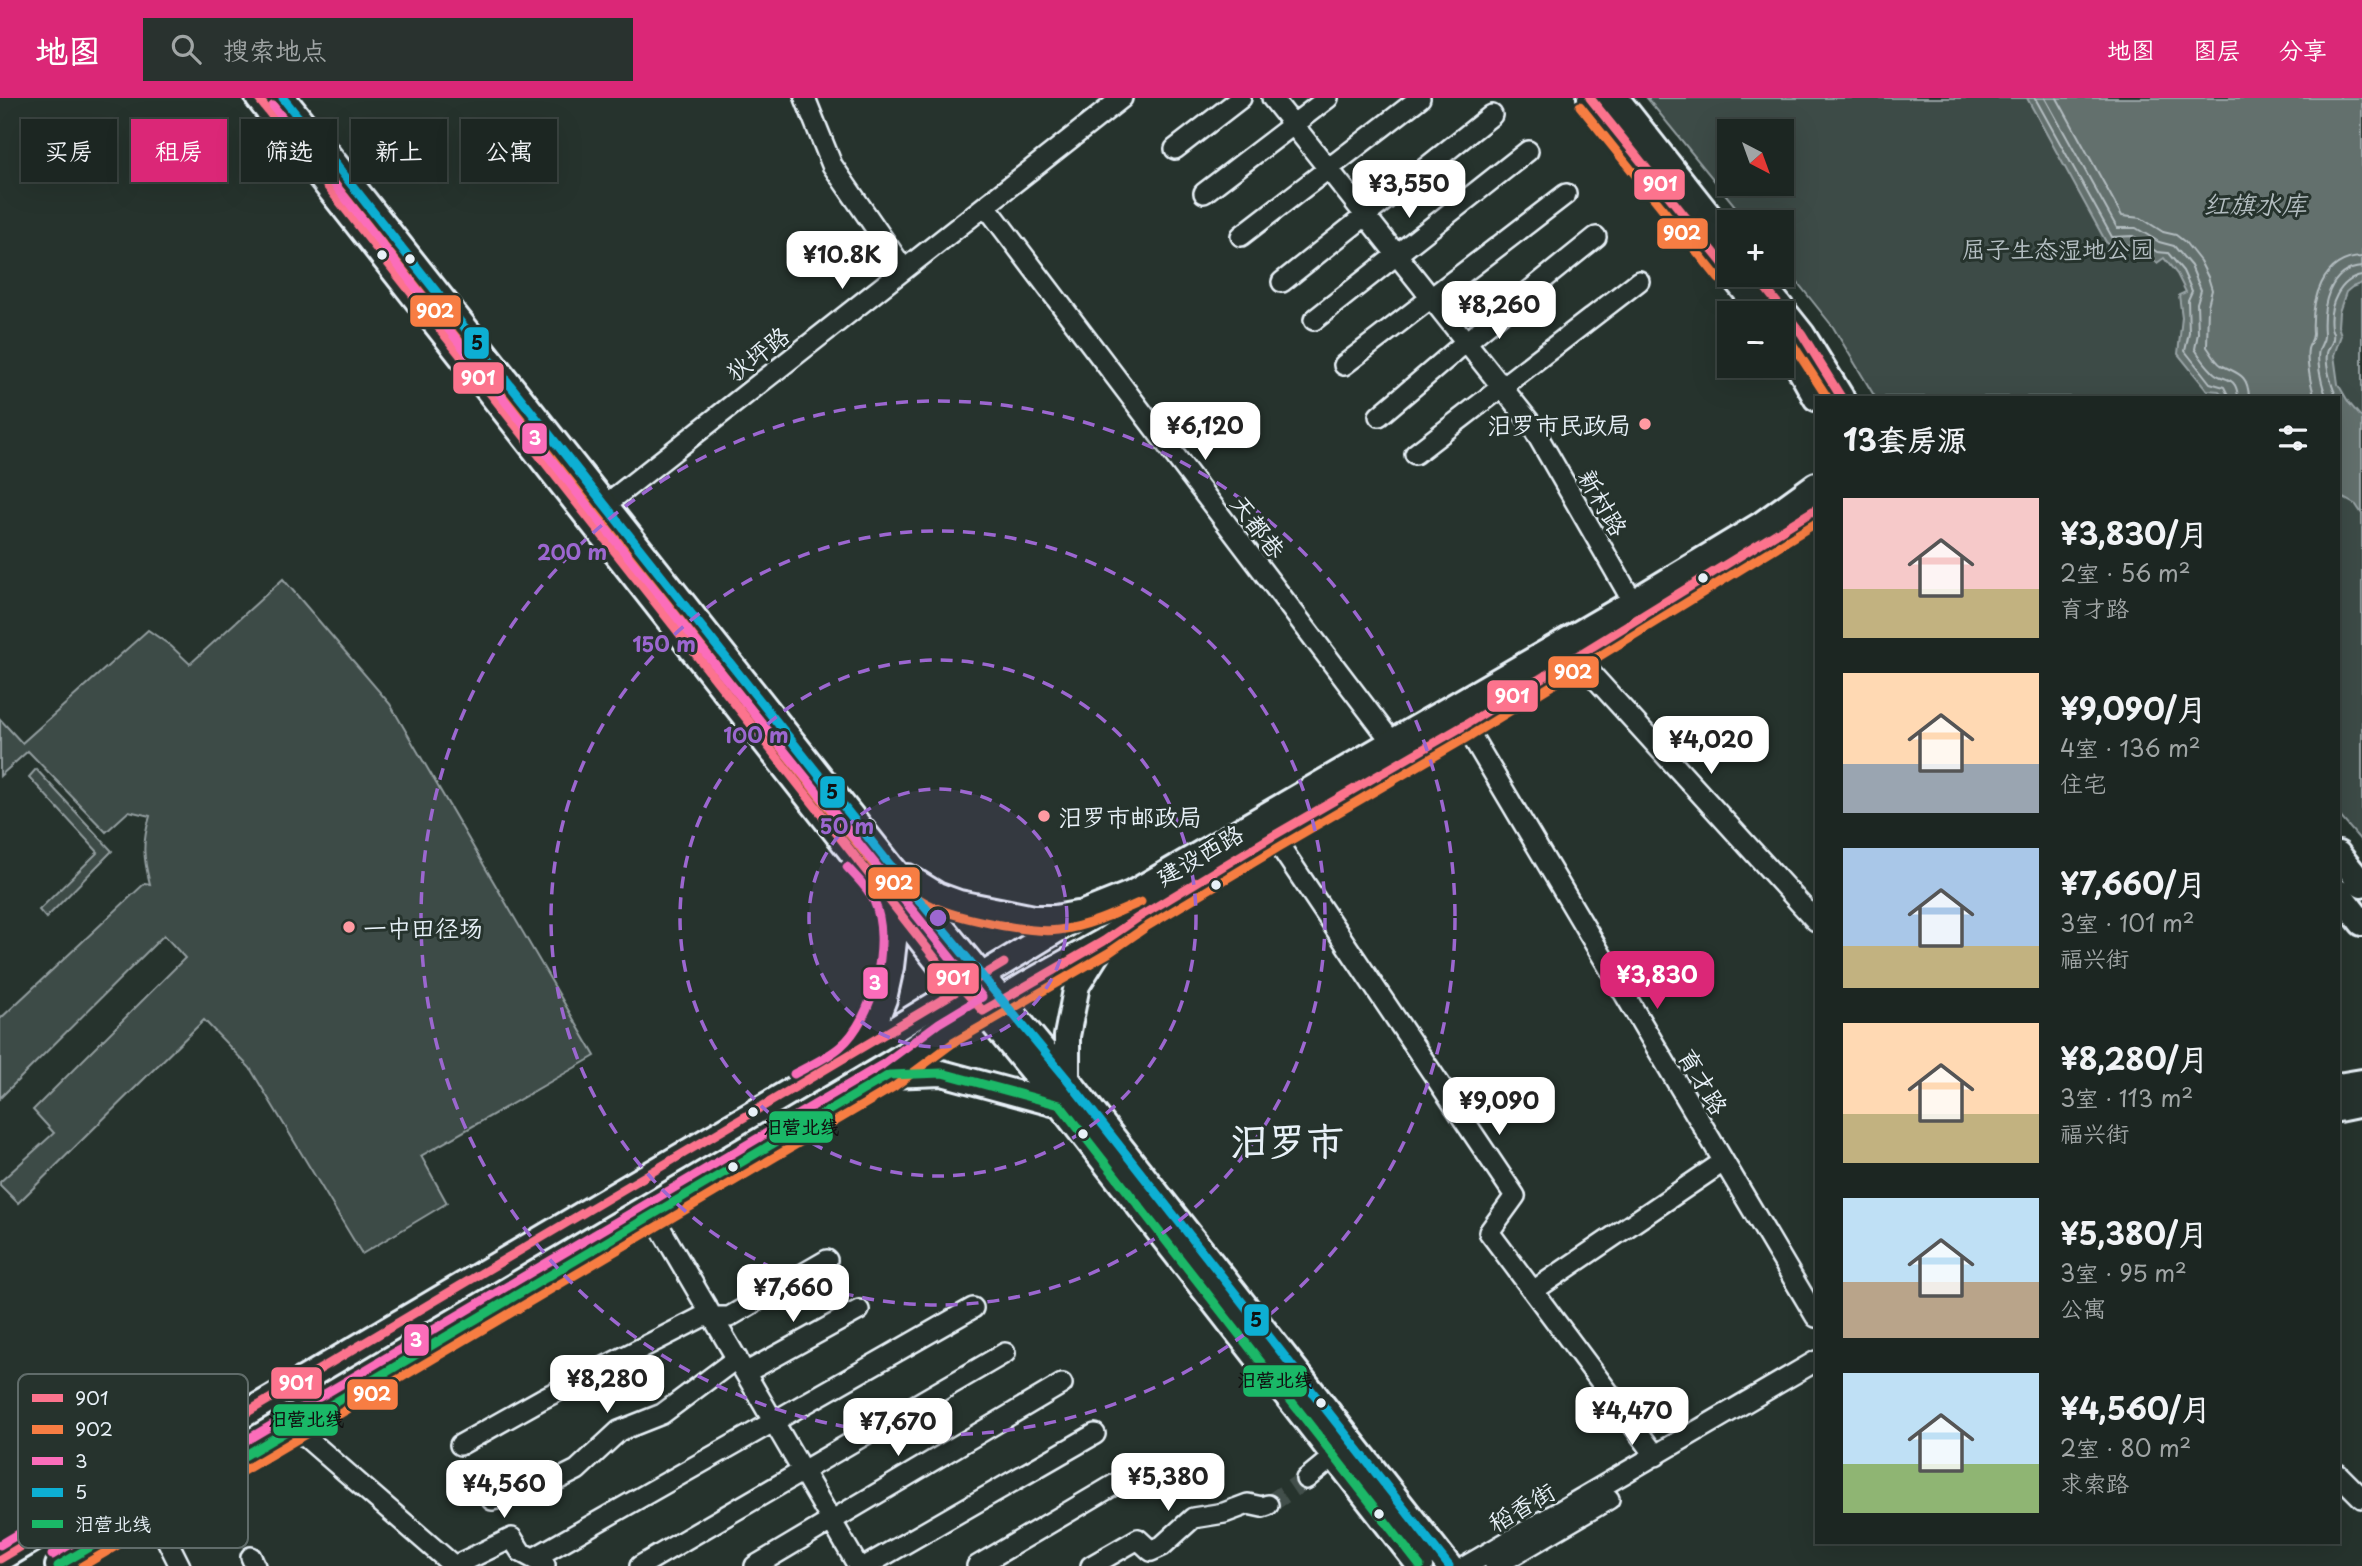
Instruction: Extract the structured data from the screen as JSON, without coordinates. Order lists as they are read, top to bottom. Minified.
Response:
{"streets":{"main road":["建设西路"],"street":["狄坪路","新村路","天都巷","育才路","稻香街"]},"crossings":[["狄坪路","天都巷"],["新村路","建设西路"],["天都巷","建设西路"],["建设西路","育才路"]],"districts":["汨罗市"],"water":["红旗水库"],"parks":["屈子生态湿地公园"],"places":["汨罗市民政局","汨罗市邮政局","一中田径场"],"lines":["transit line 901","transit line 5","transit line 902","transit line 3","transit line 汨营北线"],"legend":["901","902","3","5","汨营北线"],"north":"bottom right","page":{"header":"地图","search":"搜索地点","nav":["地图","图层","分享"],"map_buttons":["+","−"],"chip":["买房","租房","筛选","新上","公寓"],"price":["¥3,550","¥10.8K","¥8,260","¥6,120","¥4,020","¥3,830","¥9,090","¥7,660","¥8,280","¥4,470","¥7,670","¥5,380","¥4,560"],"heading":"13套房源","list":[{"name":"¥3,830/月","note":"2室 · 56 m² · 育才路"},{"name":"¥9,090/月","note":"4室 · 136 m² · 住宅"},{"name":"¥7,660/月","note":"3室 · 101 m² · 福兴街"},{"name":"¥8,280/月","note":"3室 · 113 m² · 福兴街"},{"name":"¥5,380/月","note":"3室 · 95 m² · 公寓"},{"name":"¥4,560/月","note":"2室 · 80 m² · 求索路"}]},"rings":["200 m","150 m","100 m","50 m"]}
